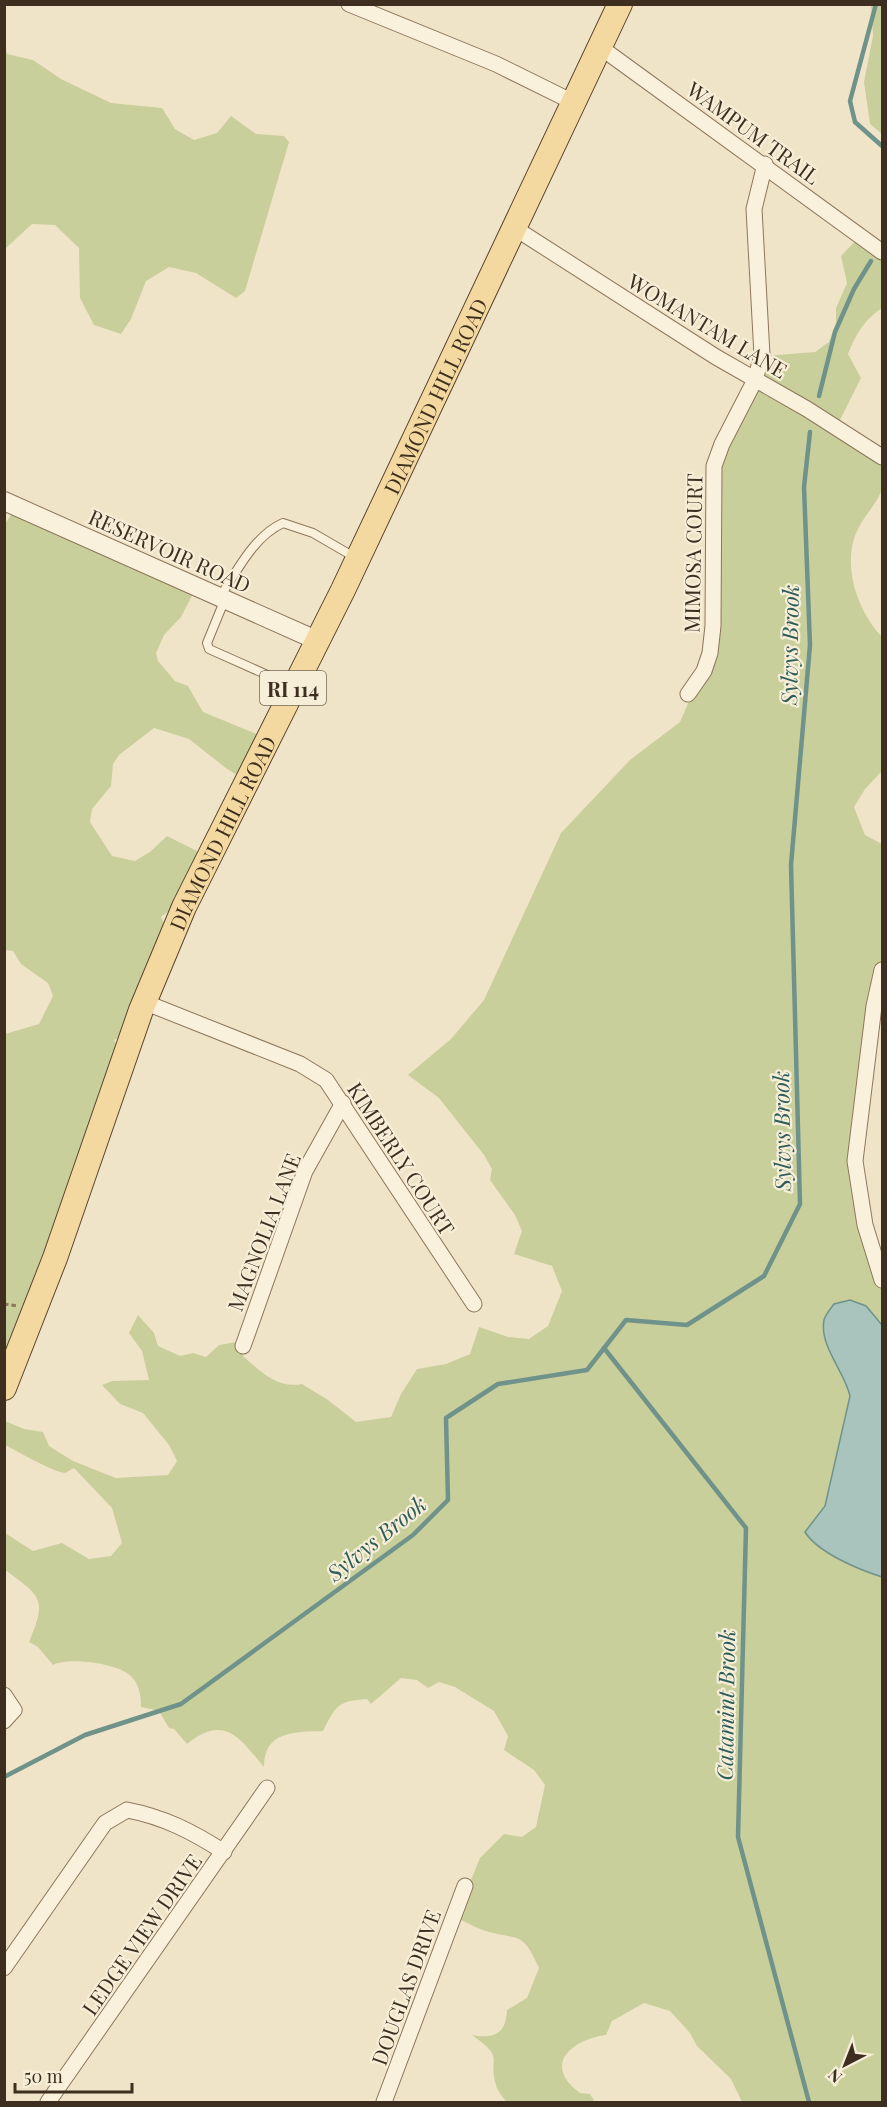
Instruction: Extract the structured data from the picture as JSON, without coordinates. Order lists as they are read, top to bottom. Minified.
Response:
{"streets":{"main road":["DIAMOND HILL ROAD","RI 114"],"street":["WAMPUM TRAIL","WOMANTAM LANE","RESERVOIR ROAD","MIMOSA COURT","KIMBERLY COURT","MAGNOLIA LANE","LEDGE VIEW DRIVE","DOUGLAS DRIVE"]},"crossings":[["WAMPUM TRAIL","DIAMOND HILL ROAD"],["WAMPUM TRAIL","MIMOSA COURT"],["WOMANTAM LANE","DIAMOND HILL ROAD"],["WOMANTAM LANE","MIMOSA COURT"],["DIAMOND HILL ROAD","RESERVOIR ROAD"],["DIAMOND HILL ROAD","KIMBERLY COURT"],["KIMBERLY COURT","MAGNOLIA LANE"]],"water":["Sylvys Brook","Catamint Brook"],"scale_bar":"50 m","north":"bottom left"}
